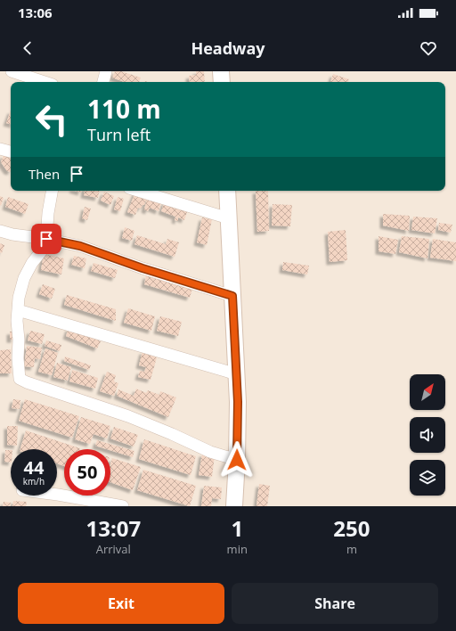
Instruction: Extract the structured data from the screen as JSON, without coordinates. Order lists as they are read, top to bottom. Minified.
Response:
{"north":"top right","page":{"status":"13:06","header":"Headway","turn":["110 m","Turn left"],"then":"Then","speed":"44 km/h","limit":"50","eta":["13:07","Arrival","1","min","250","m"],"buttons":["Exit","Share"]}}
